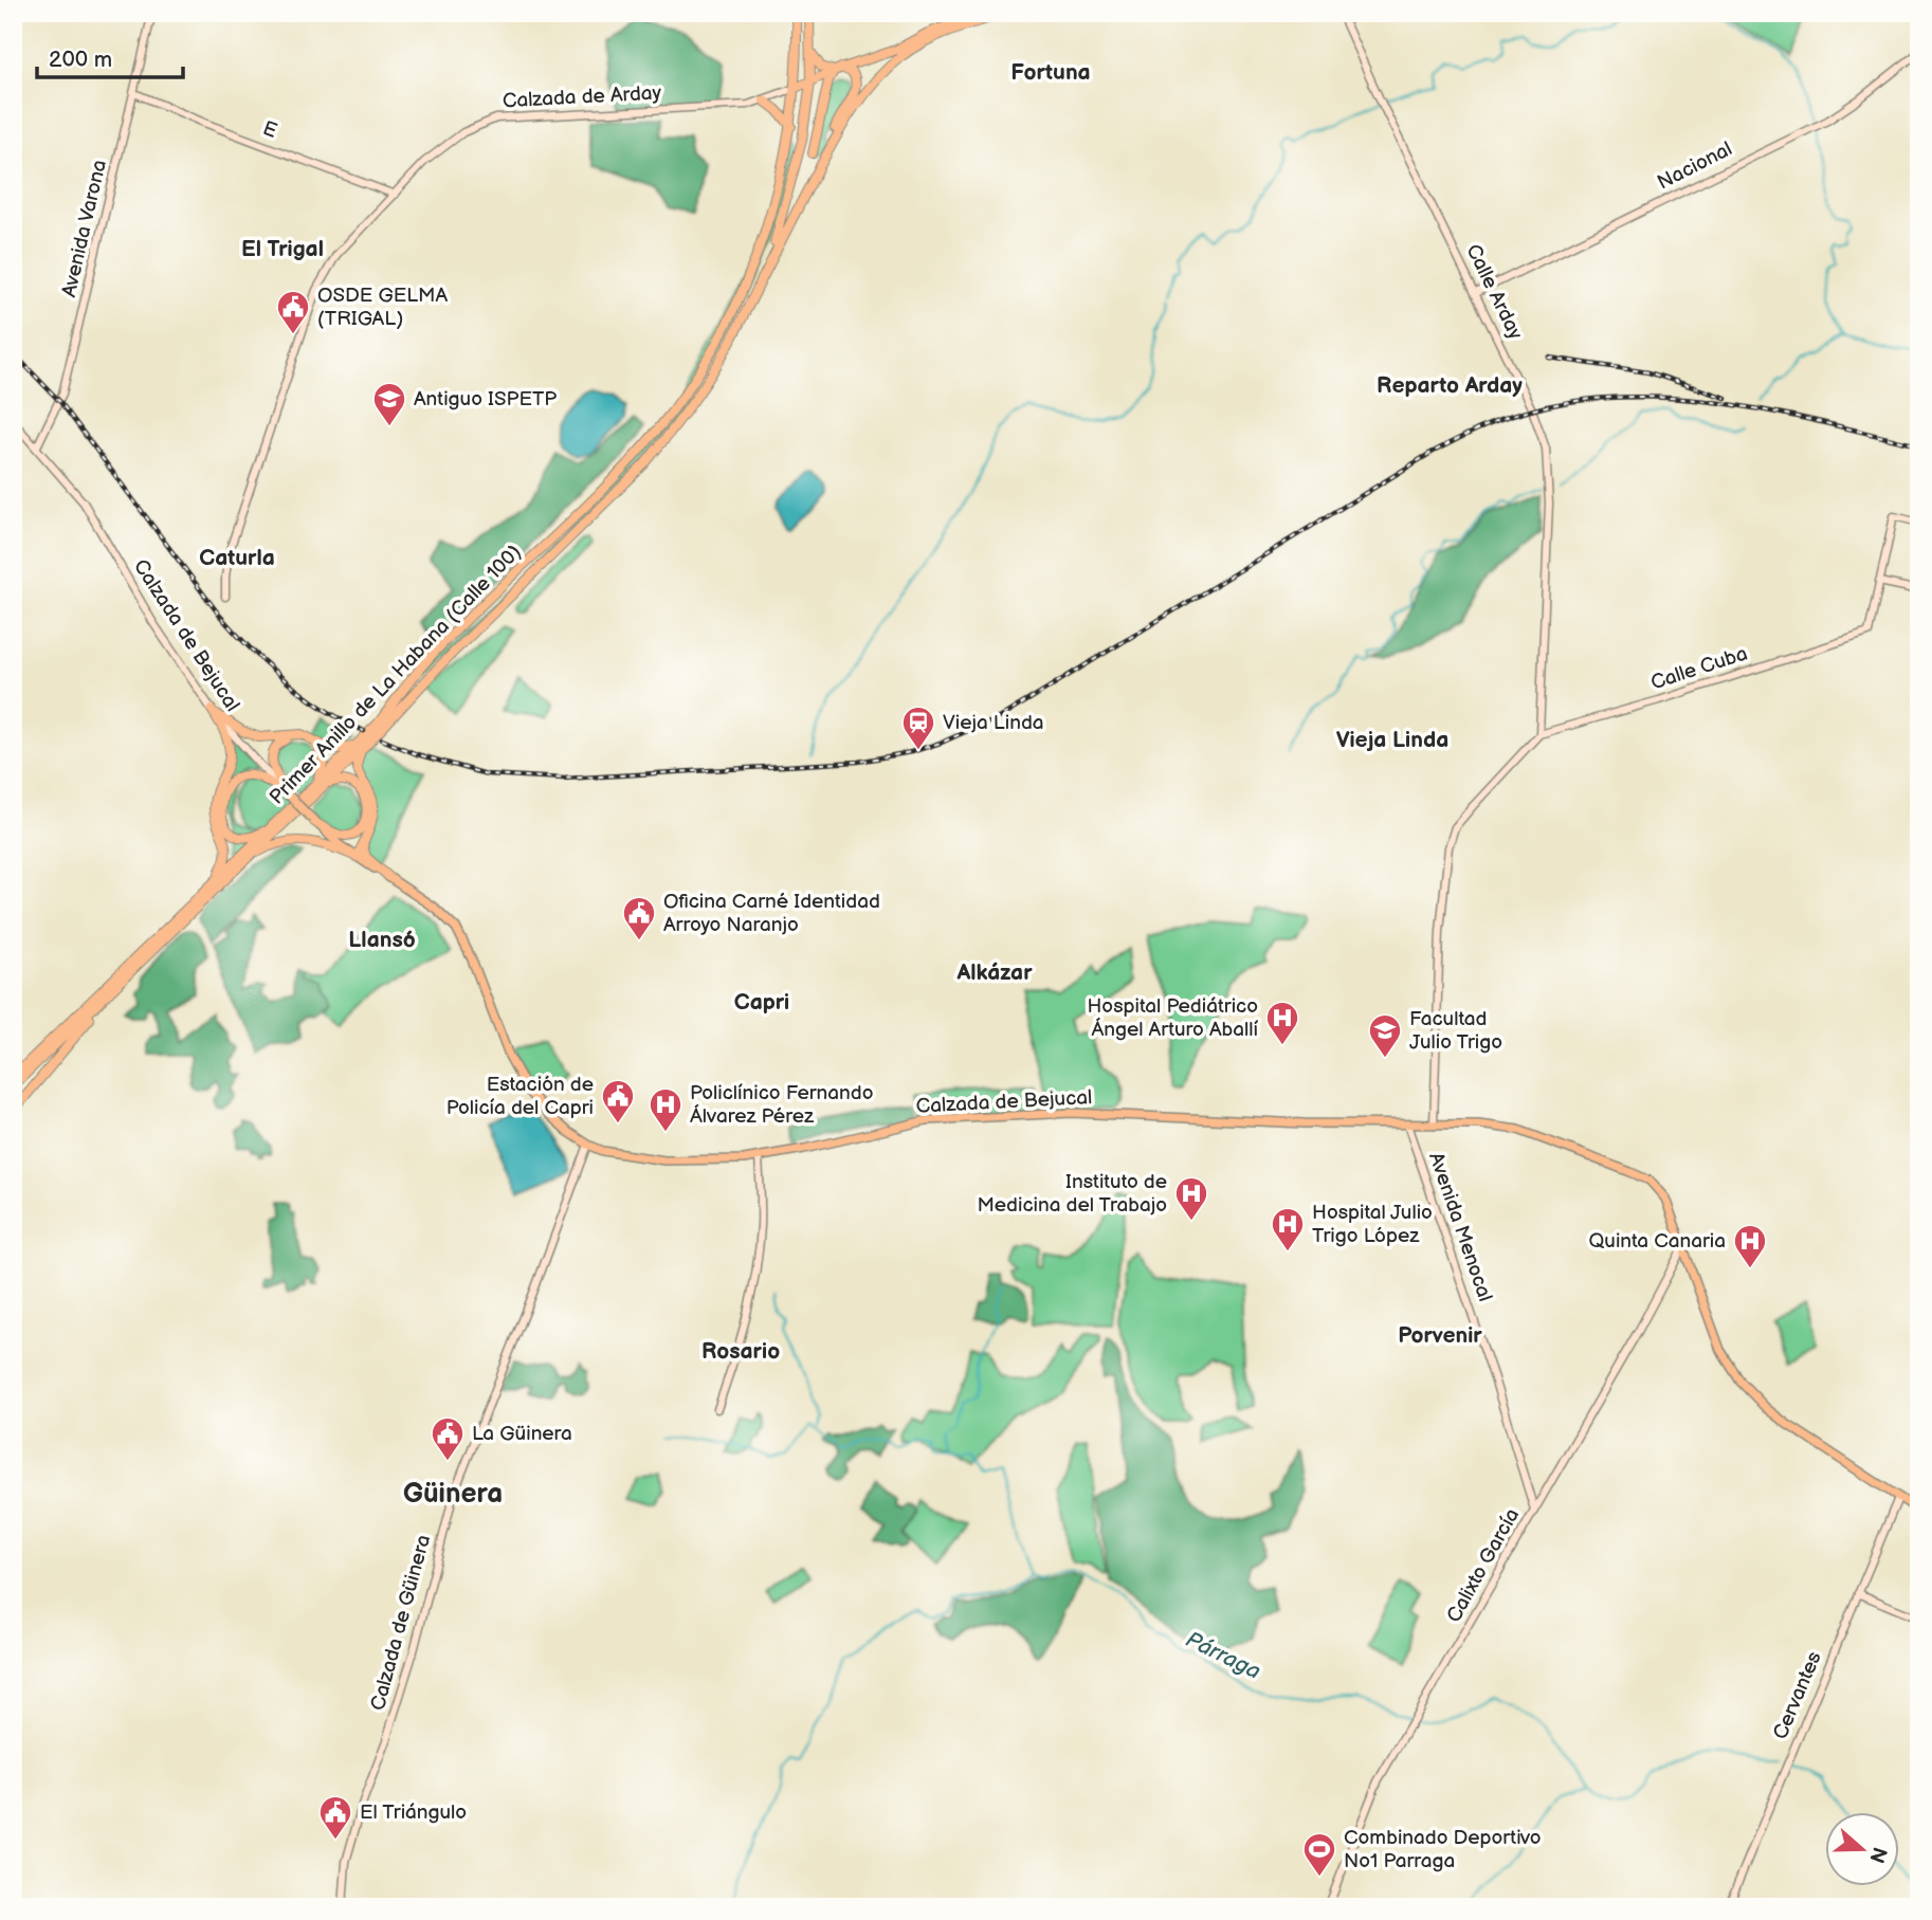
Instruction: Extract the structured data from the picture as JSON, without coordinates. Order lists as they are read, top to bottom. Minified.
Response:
{"streets":{"highway":["Primer Anillo de La Habana (Calle 100)"],"main road":["Calzada de Bejucal"],"street":["Calzada de Arday","E","Nacional","Avenida Varona","Calle Arday","Calle Cuba","Avenida Menocal","Calixto García","Calzada de Güinera","Cervantes"]},"crossings":[["Calzada de Arday","E"],["Calzada de Arday","Primer Anillo de La Habana (Calle 100)"],["E","Avenida Varona"],["Nacional","Calle Arday"],["Avenida Varona","Calzada de Bejucal"],["Calle Arday","Calle Cuba"],["Calzada de Bejucal","Avenida Menocal"],["Calzada de Bejucal","Calixto García"],["Calzada de Bejucal","Calzada de Güinera"],["Calzada de Bejucal","Cervantes"],["Avenida Menocal","Calixto García"]],"districts":["Fortuna","El Trigal","Reparto Arday","Caturla","Vieja Linda","Llansó","Alkázar","Capri","Porvenir","Rosario","Güinera"],"water":["Párraga"],"places":{"public building":["OSDE GELMA (TRIGAL)","Oficina Carné Identidad Arroyo Naranjo","Estación de Policía del Capri","La Güinera","El Triángulo"],"school or university":["Antiguo ISPETP","Facultad Julio Trigo"],"station":["Vieja Linda"],"hospital":["Hospital Pediátrico Ángel Arturo Aballí","Policlínico Fernando Álvarez Pérez","Instituto de Medicina del Trabajo","Hospital Julio Trigo López","Quinta Canaria"],"sports":["Combinado Deportivo No1 Parraga"]},"scale_bar":"200 m","north":"right"}
